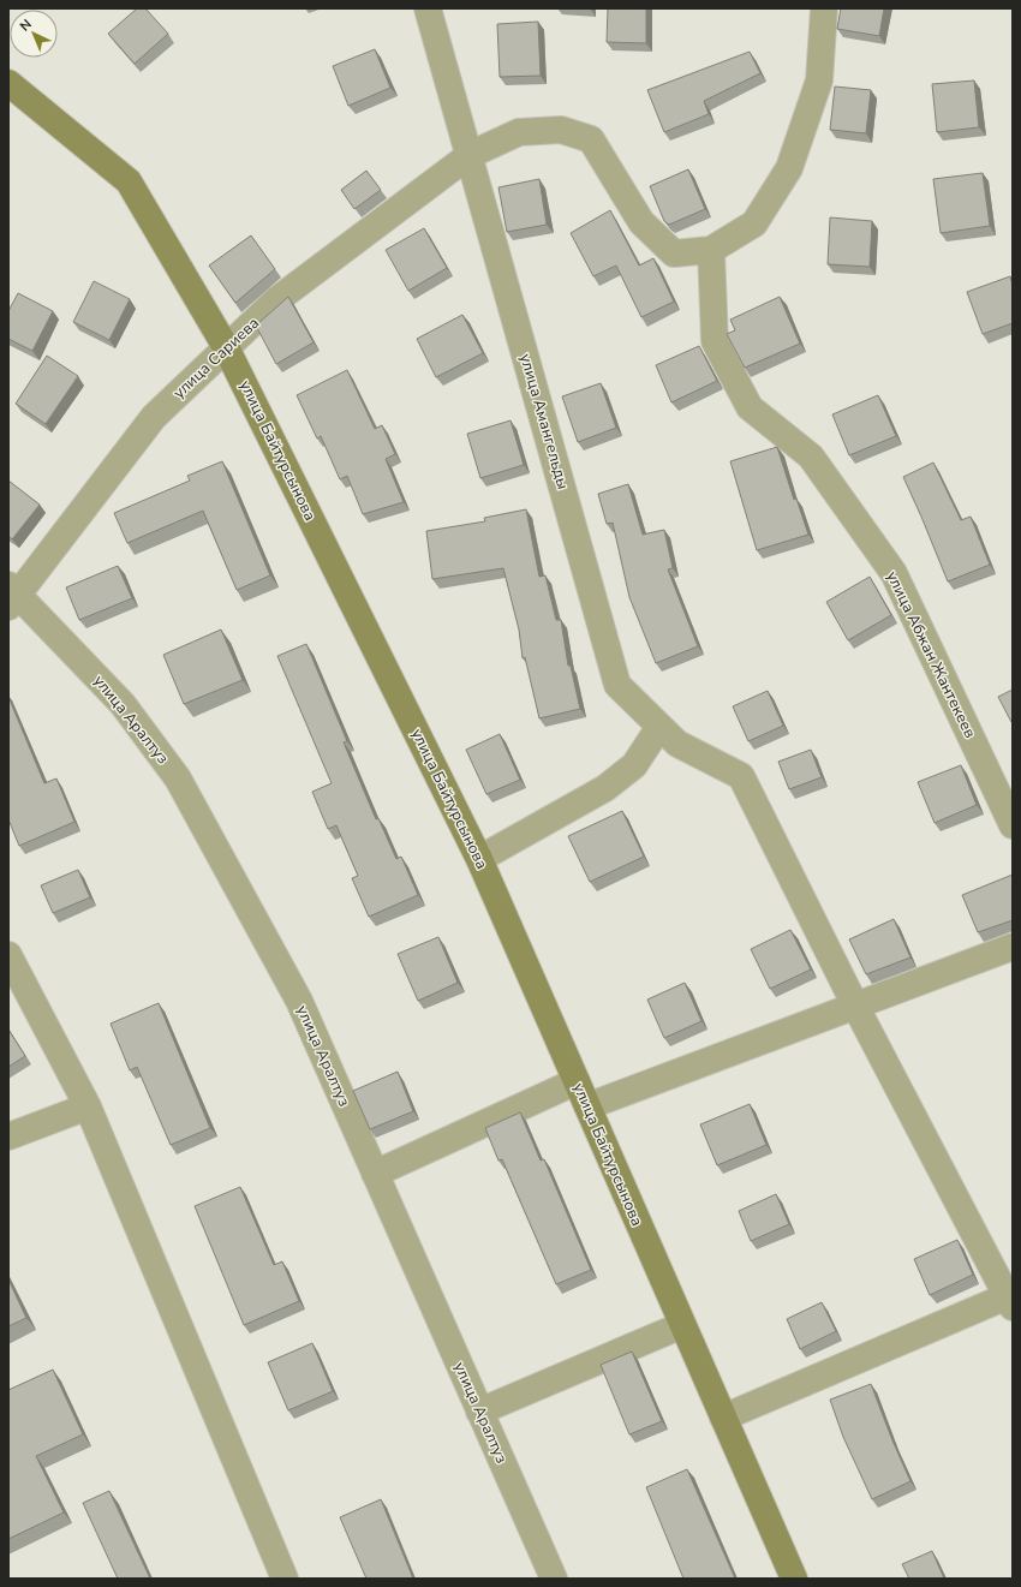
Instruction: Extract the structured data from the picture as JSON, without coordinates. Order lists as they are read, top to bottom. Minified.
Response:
{"streets":{"street":["улица Сариева","улица Амангельды","улица Байтурсынова","улица Абжан Жантекеев","улица Аралтуз"]},"crossings":[["улица Сариева","улица Амангельды"],["улица Сариева","улица Байтурсынова"],["улица Сариева","улица Абжан Жантекеев"],["улица Сариева","улица Аралтуз"]],"north":"top left"}
